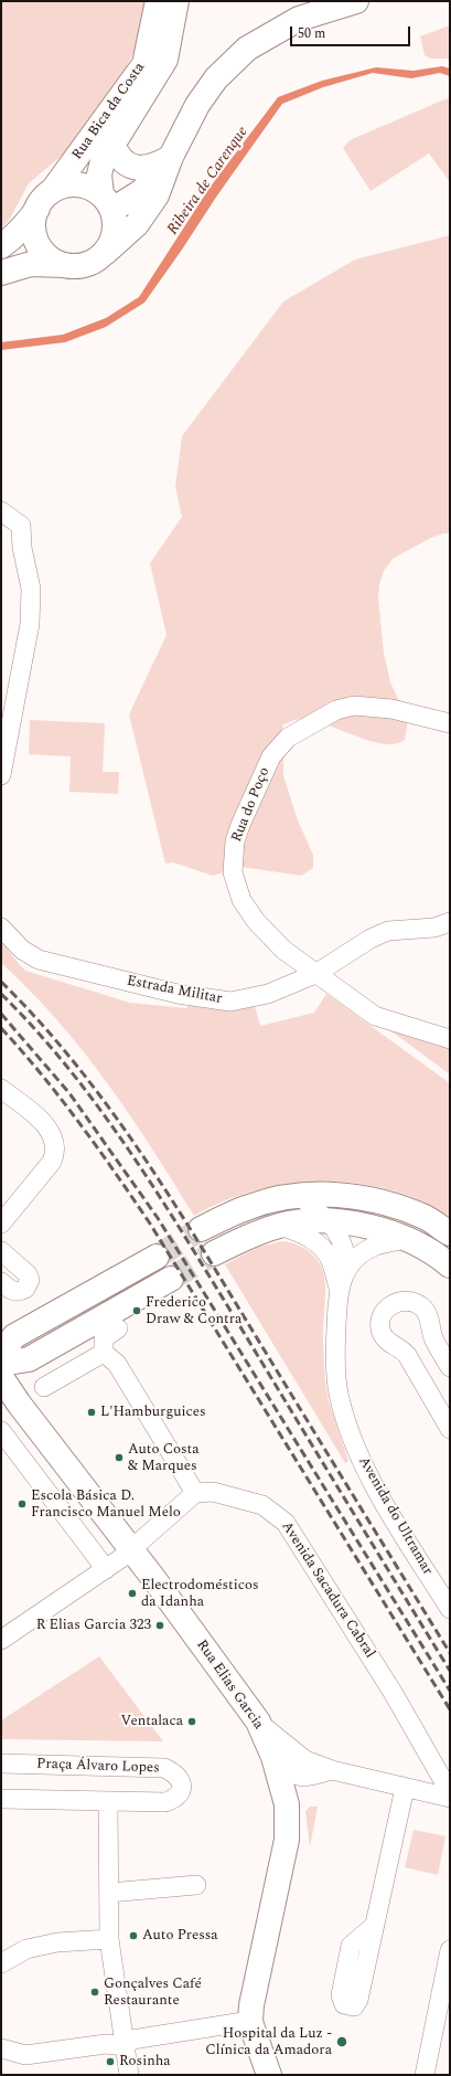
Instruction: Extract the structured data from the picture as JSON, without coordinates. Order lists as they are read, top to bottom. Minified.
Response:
{"streets":{"street":["Rua Bica da Costa","Rua do Poço","Estrada Militar","Avenida do Ultramar","Avenida Sacadura Cabral","Rua Elias Garcia","Praça Álvaro Lopes"]},"crossings":[["Rua do Poço","Estrada Militar"]],"water":["Ribeira de Carenque"],"places":["Frederico Draw & Contra","L'Hamburguices","Auto Costa & Marques","Escola Básica D. Francisco Manuel Melo","Electrodomésticos da Idanha","R Elias Garcia 323","Ventalaca","Auto Pressa","Gonçalves Café Restaurante","Hospital da Luz - Clínica da Amadora","Rosinha"],"scale_bar":"50 m"}
